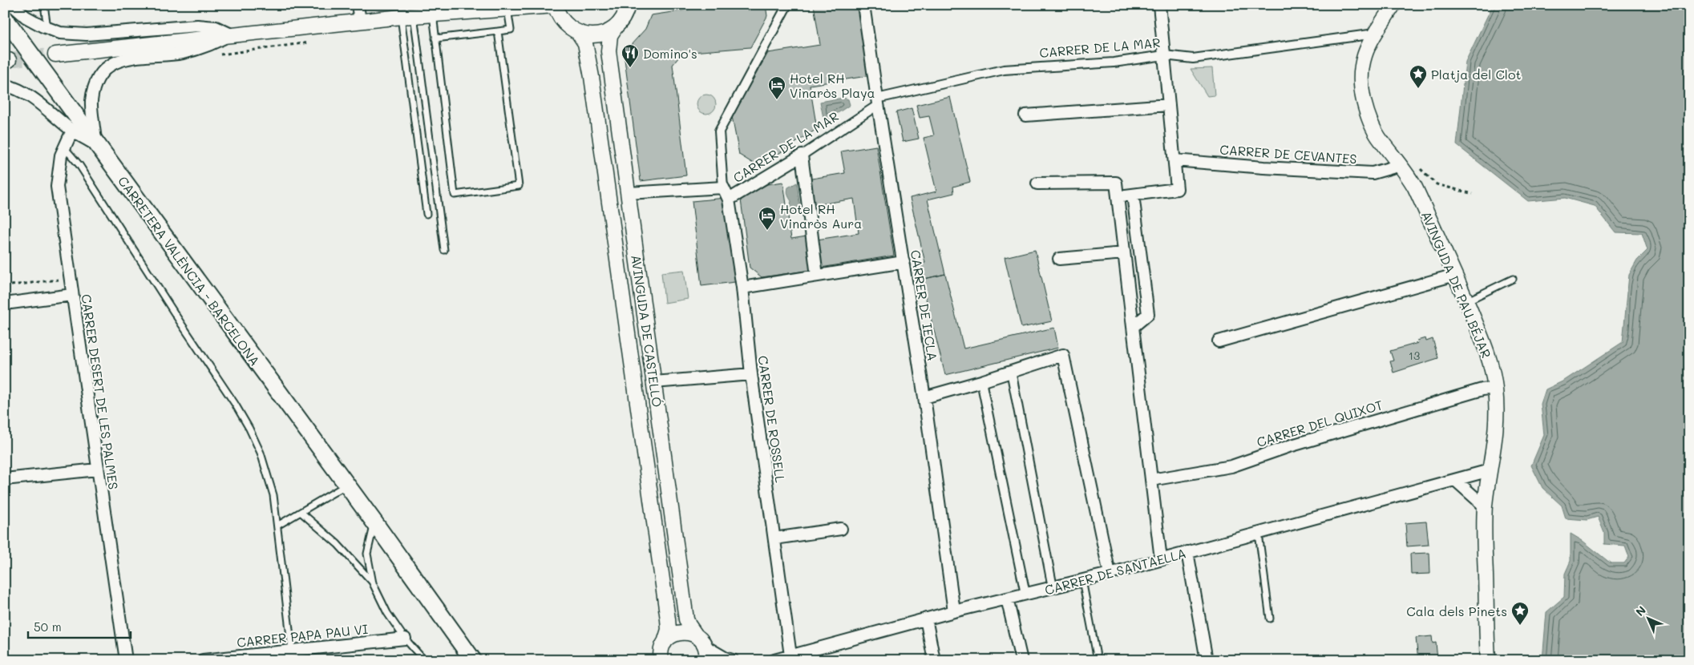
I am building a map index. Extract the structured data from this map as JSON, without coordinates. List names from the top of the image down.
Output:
{
  "streets": {
    "main road": ["CARRETERA VALÈNCIA - BARCELONA"],
    "street": [
      "CARRER DE LA MAR",
      "CARRER DE CEVANTES",
      "AVINGUDA DE PAU BÉJAR",
      "CARRER DE IECLA",
      "AVINGUDA DE CASTELLÓ",
      "CARRER DESERT DE LES PALMES",
      "CARRER DE ROSSELL",
      "CARRER DEL QUIXOT",
      "CARRER DE SANTAELLA",
      "CARRER PAPA PAU VI"
    ]
  },
  "crossings": [
    ["CARRER DE LA MAR", "AVINGUDA DE PAU BÉJAR"],
    ["CARRER DE LA MAR", "CARRER DE IECLA"],
    ["CARRER DE LA MAR", "AVINGUDA DE CASTELLÓ"],
    ["CARRER DE LA MAR", "CARRER DE ROSSELL"],
    ["CARRER DE CEVANTES", "AVINGUDA DE PAU BÉJAR"],
    ["AVINGUDA DE PAU BÉJAR", "CARRER DEL QUIXOT"],
    ["AVINGUDA DE PAU BÉJAR", "CARRER DE SANTAELLA"],
    ["CARRER DE IECLA", "CARRER DE SANTAELLA"],
    ["CARRER DE ROSSELL", "CARRER DE SANTAELLA"]
  ],
  "places": {
    "restaurant": ["Domino's"],
    "place": ["Platja del Clot", "Cala dels Pinets"],
    "hotel": ["Hotel RH Vinaròs Playa", "Hotel RH Vinaròs Aura"]
  },
  "house_numbers": ["13"],
  "scale_bar": "50 m",
  "north": "top left"
}
